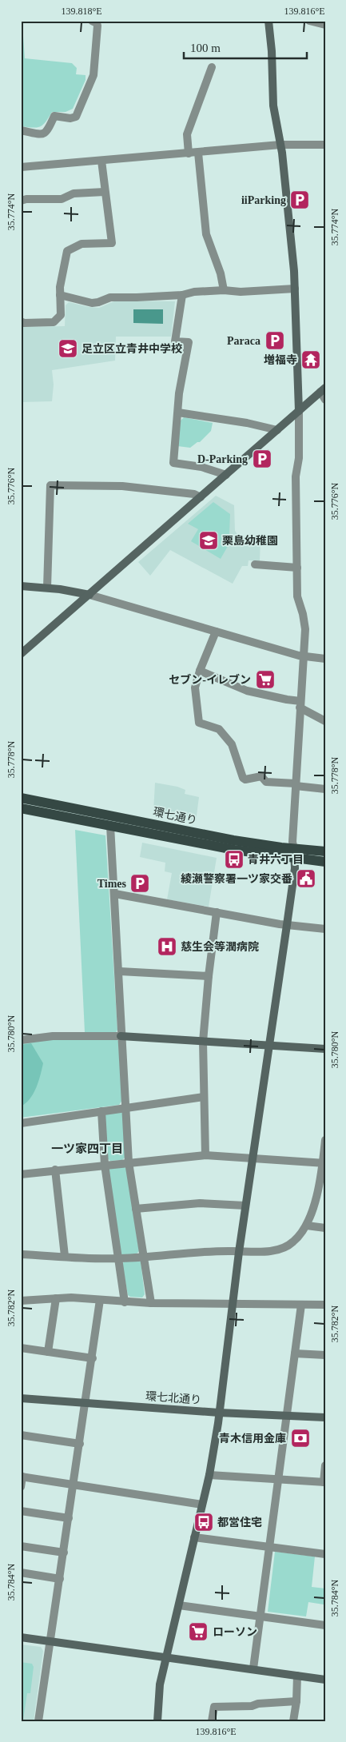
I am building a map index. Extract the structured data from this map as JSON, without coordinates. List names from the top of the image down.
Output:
{
  "streets": {
    "main road": ["環七通り"],
    "street": ["環七北通り"]
  },
  "districts": ["一ツ家四丁目"],
  "places": {
    "parking": [
      "iiParking",
      "Paraca",
      "D-Parking",
      "Times"
    ],
    "school or university": ["足立区立青井中学校", "栗島幼稚園"],
    "temple": ["増福寺"],
    "supermarket": ["セブン-イレブン", "ローソン"],
    "bus stop": ["青井六丁目", "都営住宅"],
    "public building": ["綾瀬警察署一ツ家交番"],
    "hospital": ["慈生会等潤病院"],
    "bank": ["青木信用金庫"]
  },
  "scale_bar": "100 m",
  "coordinates": [
    "139.818°E",
    "139.816°E",
    "35.774°N",
    "35.776°N",
    "35.778°N",
    "35.780°N",
    "35.782°N",
    "35.784°N"
  ]
}
